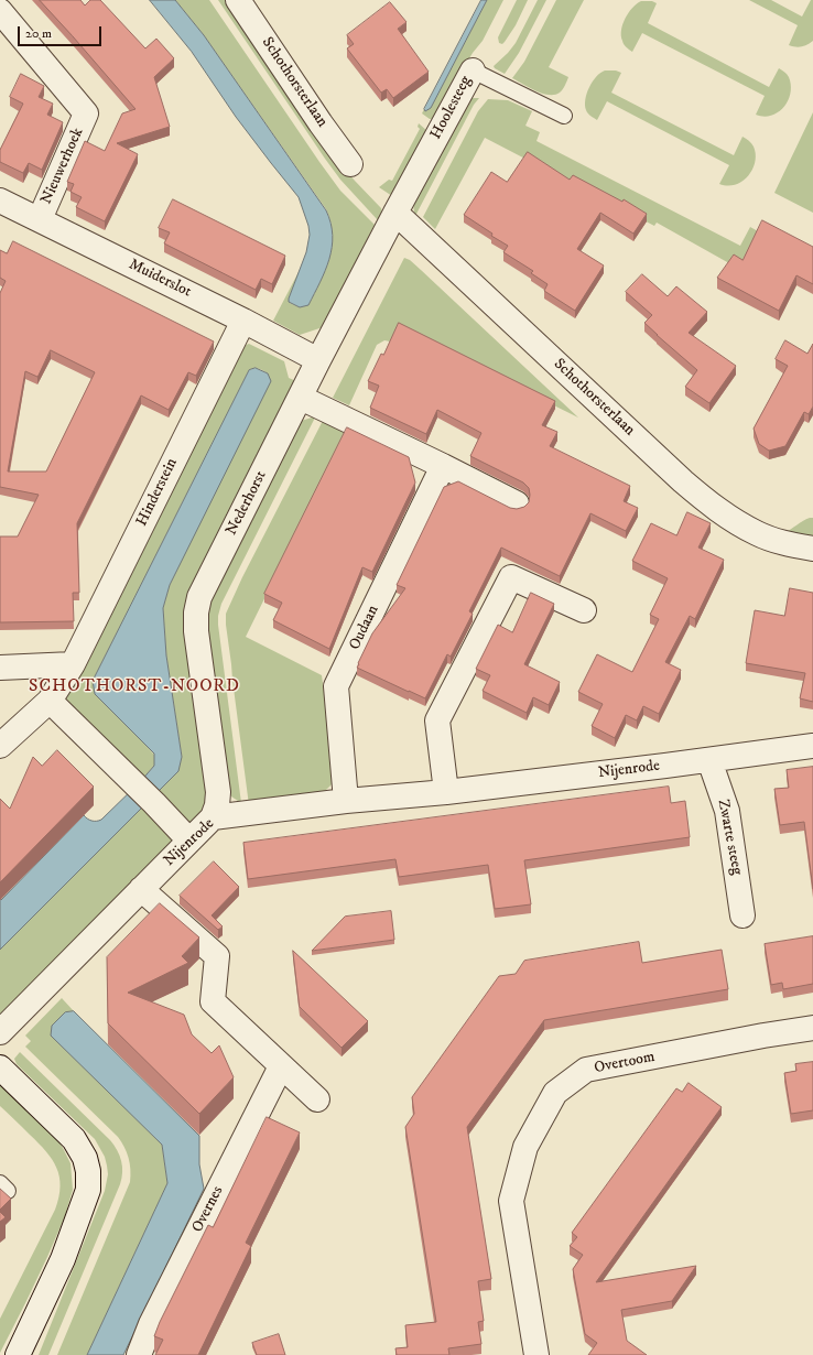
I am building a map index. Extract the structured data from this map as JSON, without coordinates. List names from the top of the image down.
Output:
{
  "streets": {
    "street": [
      "Schothorsterlaan",
      "Hoolesteeg",
      "Nieuwerhoek",
      "Muiderslot",
      "Hinderstein",
      "Nederhorst",
      "Oudaan",
      "Nijenrode",
      "Zwarte steeg",
      "Overtoom",
      "Overnes"
    ]
  },
  "crossings": [
    ["Schothorsterlaan", "Hoolesteeg"],
    ["Schothorsterlaan", "Nederhorst"],
    ["Hoolesteeg", "Nederhorst"],
    ["Nieuwerhoek", "Muiderslot"],
    ["Muiderslot", "Hinderstein"],
    ["Muiderslot", "Nederhorst"],
    ["Nederhorst", "Nijenrode"],
    ["Oudaan", "Nijenrode"],
    ["Nijenrode", "Zwarte steeg"]
  ],
  "districts": ["SCHOTHORST-NOORD"],
  "scale_bar": "20 m"
}
